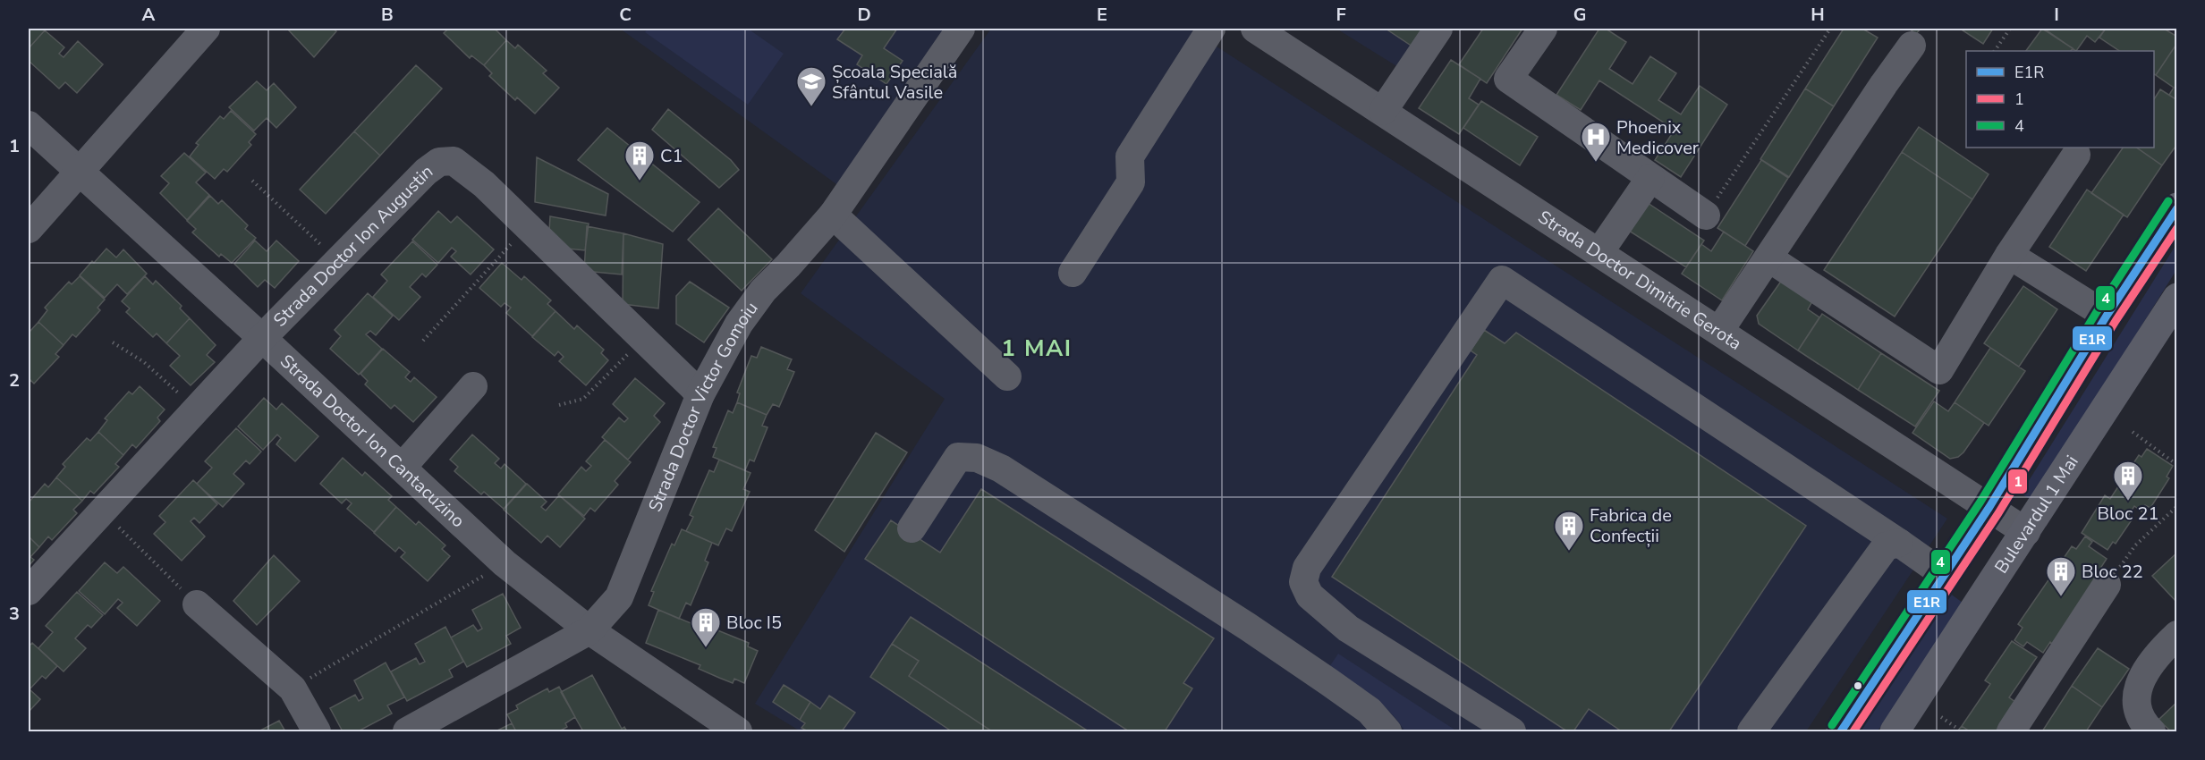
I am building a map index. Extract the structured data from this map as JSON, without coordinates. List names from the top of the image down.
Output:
{
  "streets": {
    "main road": ["Bulevardul 1 Mai"],
    "street": [
      "Strada Doctor Ion Augustin",
      "Strada Doctor Dimitrie Gerota",
      "Strada Doctor Victor Gomoiu",
      "Strada Doctor Ion Cantacuzino"
    ]
  },
  "crossings": [
    ["Strada Doctor Ion Augustin", "Strada Doctor Victor Gomoiu"],
    ["Strada Doctor Ion Augustin", "Strada Doctor Ion Cantacuzino"],
    ["Strada Doctor Dimitrie Gerota", "Bulevardul 1 Mai"],
    ["Strada Doctor Victor Gomoiu", "Strada Doctor Ion Cantacuzino"]
  ],
  "districts": ["1 MAI"],
  "places": {
    "school or university": ["Școala Specială Sfântul Vasile"],
    "hospital": ["Phoenix Medicover"],
    "building": [
      "C1",
      "Bloc 21",
      "Fabrica de Confecții",
      "Bloc 22",
      "Bloc I5"
    ]
  },
  "lines": ["transit line 4", "transit line E1R", "transit line 1"],
  "legend": ["E1R", "1", "4"],
  "grid": {
    "columns": [
      "A",
      "B",
      "C",
      "D",
      "E",
      "F",
      "G",
      "H",
      "I"
    ],
    "rows": ["1", "2", "3"]
  }
}
